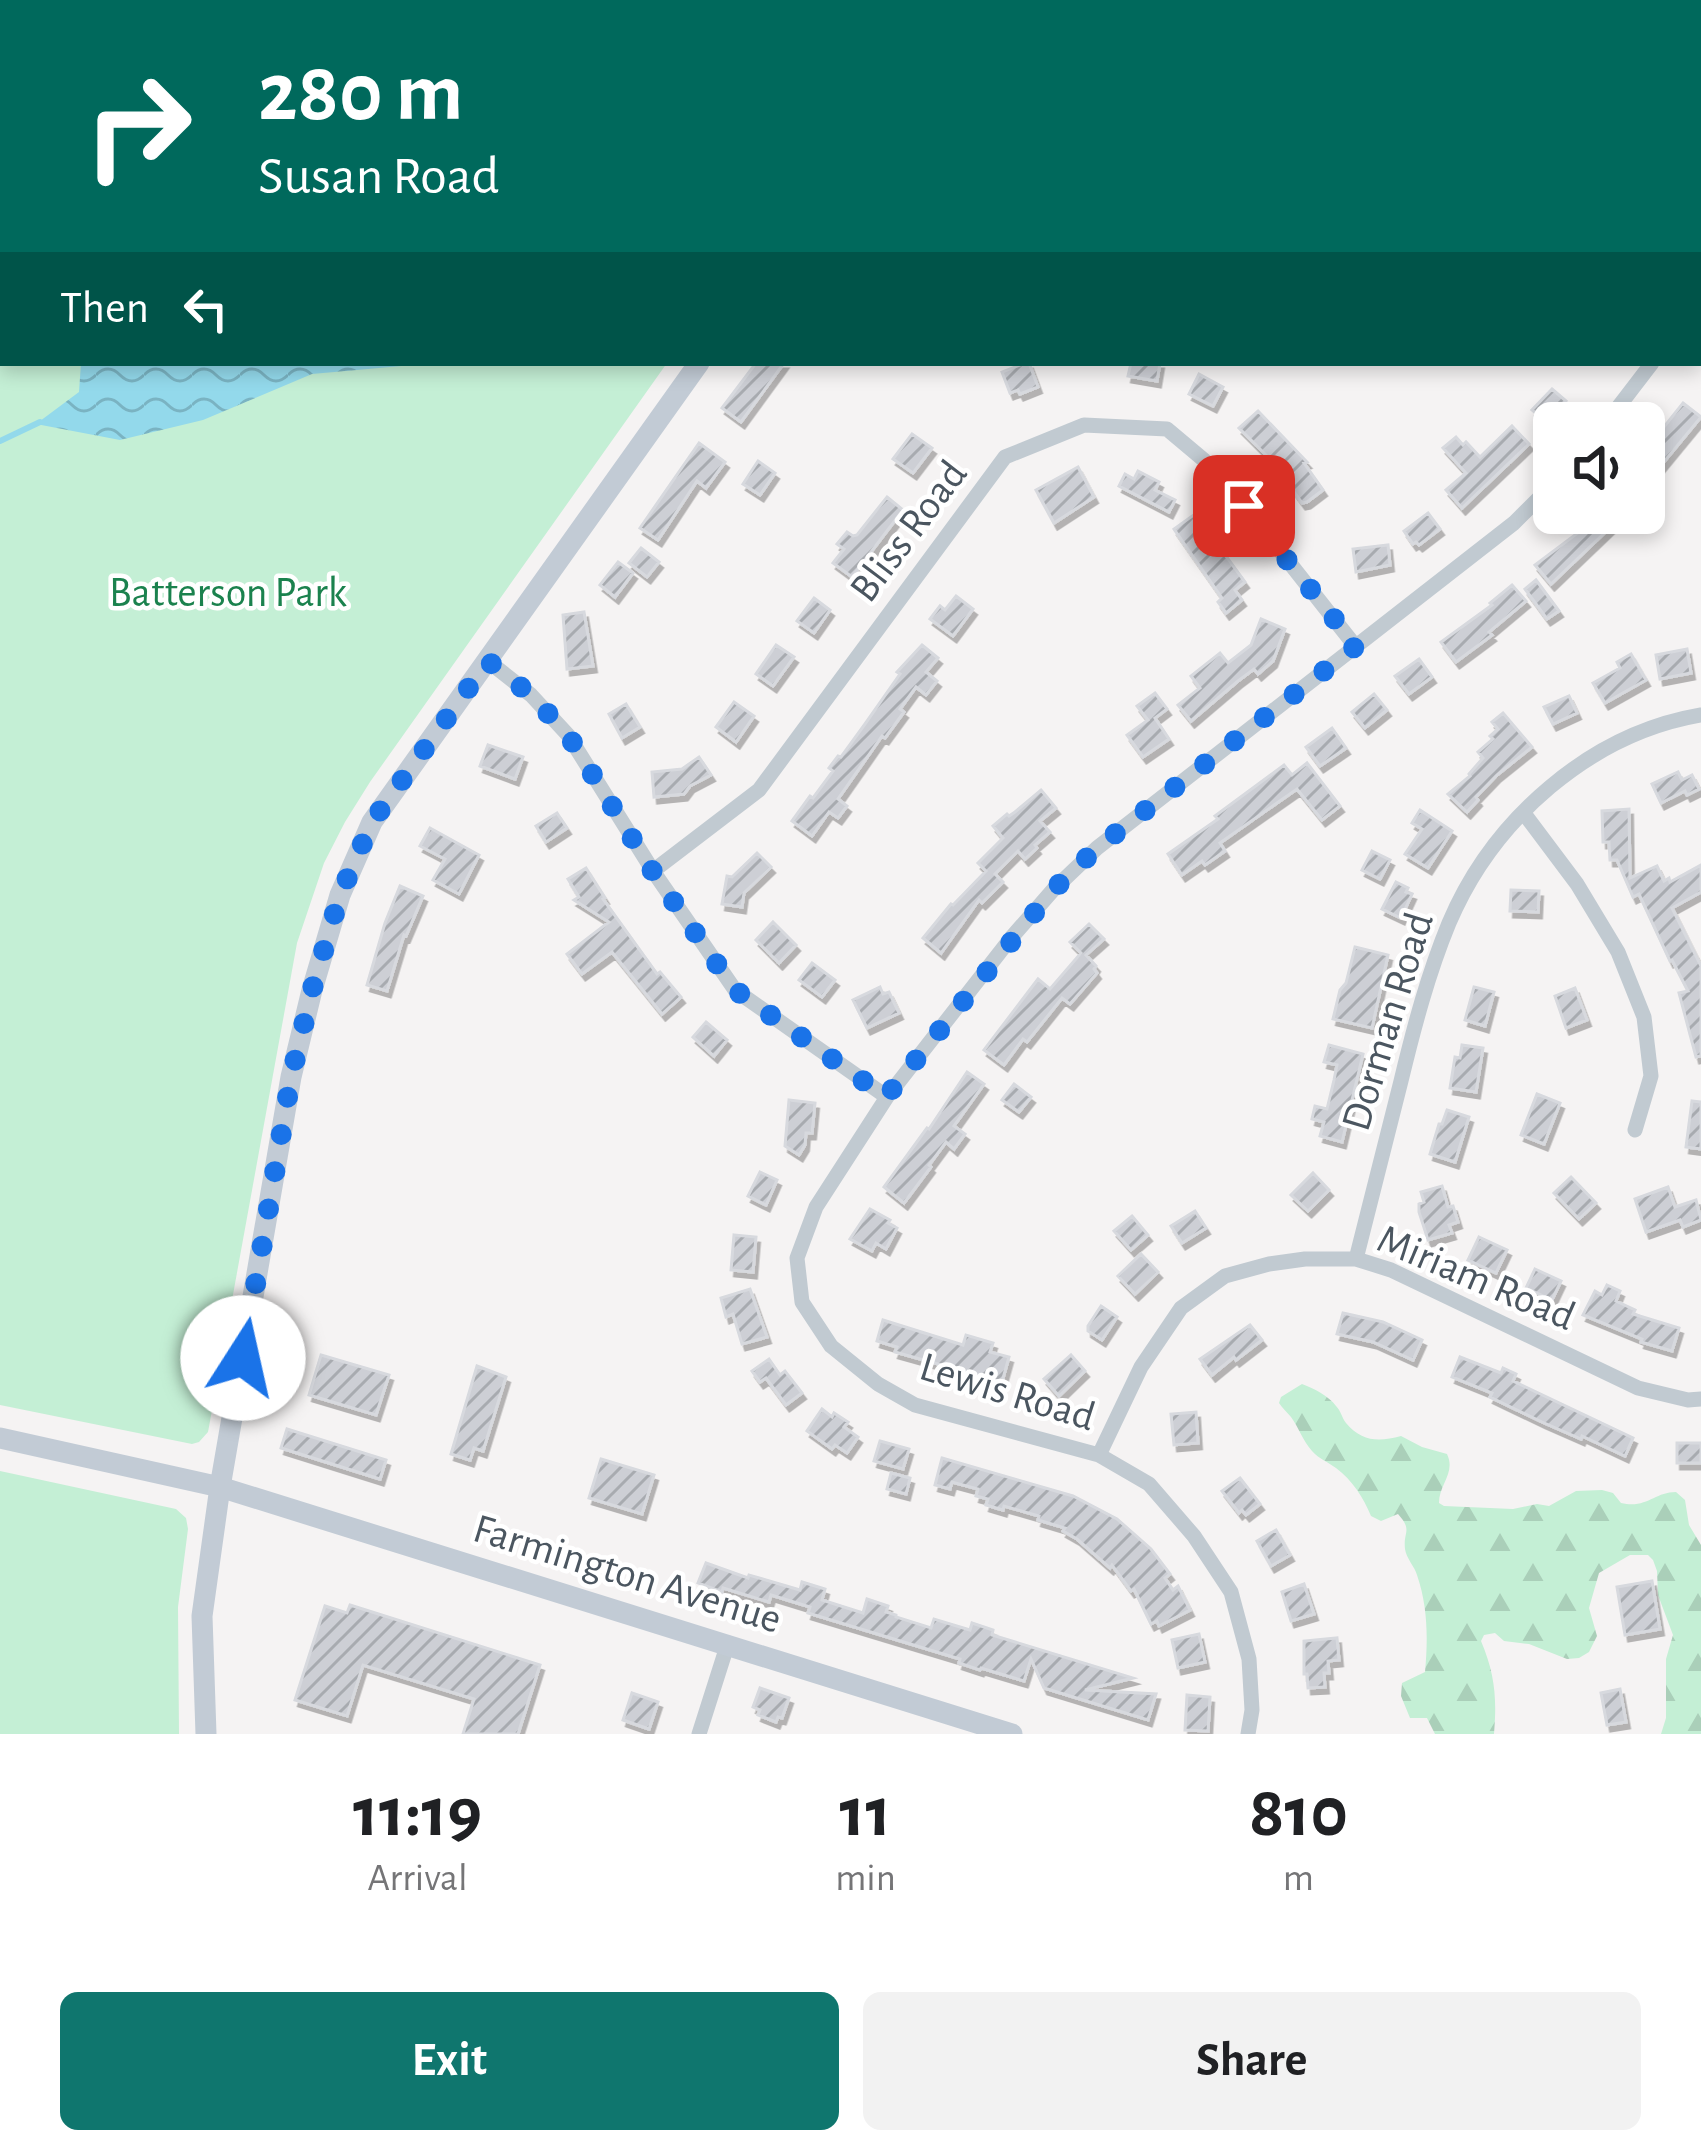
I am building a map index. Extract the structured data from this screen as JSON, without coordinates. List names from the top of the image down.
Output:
{
  "streets": {
    "main road": ["Farmington Avenue"],
    "street": [
      "Bliss Road",
      "Dorman Road",
      "Miriam Road",
      "Lewis Road"
    ]
  },
  "crossings": [
    ["Bliss Road", "Lewis Road"],
    ["Dorman Road", "Miriam Road"],
    ["Miriam Road", "Lewis Road"]
  ],
  "parks": ["Batterson Park"],
  "page": {
    "turn": ["280 m", "Susan Road"],
    "then": "Then",
    "eta": [
      "11:19",
      "Arrival",
      "11",
      "min",
      "810",
      "m"
    ],
    "buttons": ["Exit", "Share"]
  }
}
